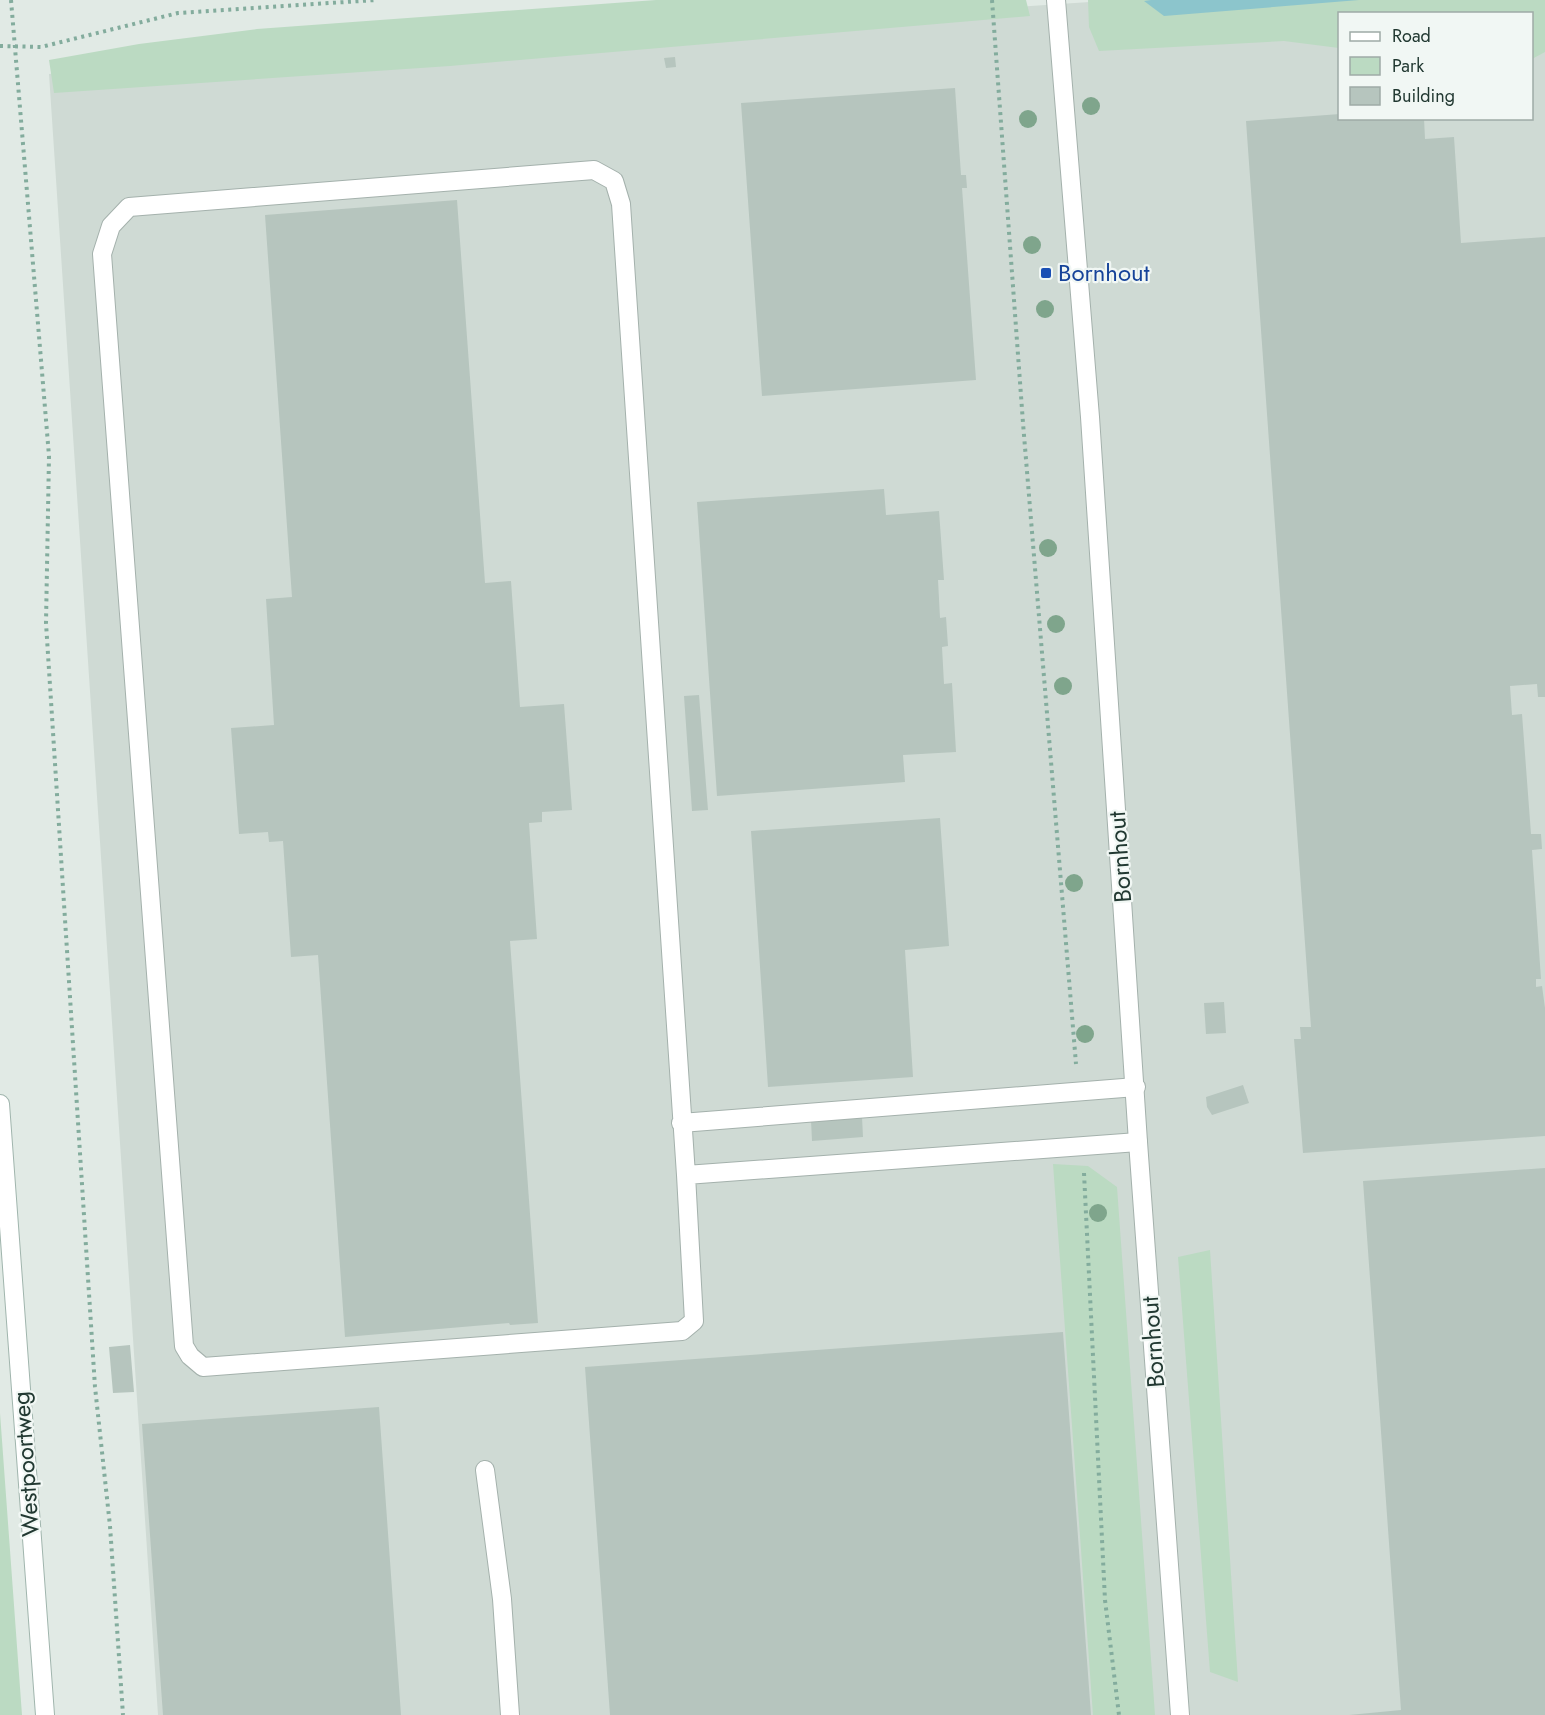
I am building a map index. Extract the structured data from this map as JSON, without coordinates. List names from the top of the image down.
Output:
{
  "streets": {
    "street": ["Bornhout", "Westpoortweg"]
  },
  "places": {
    "transit": ["Bornhout"]
  },
  "legend": ["Road", "Park", "Building"]
}
